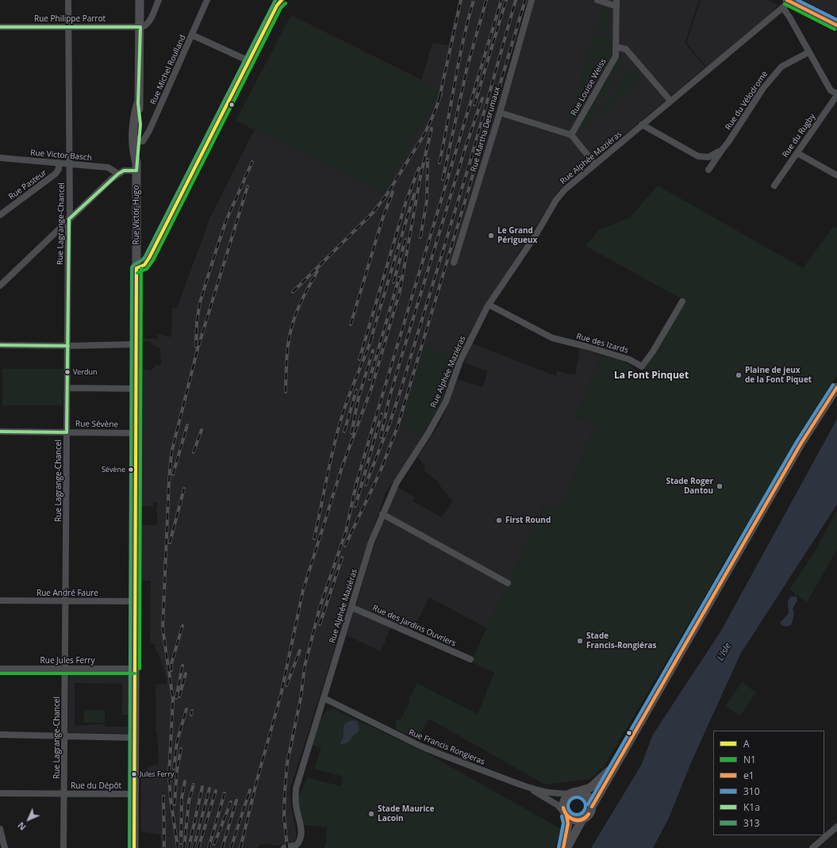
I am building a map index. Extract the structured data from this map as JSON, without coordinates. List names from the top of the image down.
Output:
{
  "streets": {
    "main road": ["Rue Victor Hugo"],
    "street": [
      "Rue Philippe Parrot",
      "Rue Michel Roulland",
      "Rue Louise Weiss",
      "Rue du Vélodrome",
      "Rue Martha Desrumaux",
      "Rue du Rugby",
      "Rue Victor Basch",
      "Rue Alphée Maziéras",
      "Rue Pasteur",
      "Rue Lagrange-Chancel",
      "Rue des Izards",
      "Rue Sévène",
      "Rue André Faure",
      "Rue des Jardins Ouvriers",
      "Rue Jules Ferry",
      "Rue Francis Rongieras",
      "Rue du Dépôt"
    ]
  },
  "crossings": [
    ["Rue Philippe Parrot", "Rue Victor Hugo"],
    ["Rue Philippe Parrot", "Rue Lagrange-Chancel"],
    ["Rue Michel Roulland", "Rue Victor Hugo"],
    ["Rue Victor Basch", "Rue Pasteur"],
    ["Rue Victor Basch", "Rue Lagrange-Chancel"],
    ["Rue Alphée Maziéras", "Rue des Izards"],
    ["Rue Alphée Maziéras", "Rue des Jardins Ouvriers"],
    ["Rue Alphée Maziéras", "Rue Francis Rongieras"],
    ["Rue Victor Hugo", "Rue Sévène"],
    ["Rue Victor Hugo", "Rue André Faure"],
    ["Rue Victor Hugo", "Rue Jules Ferry"],
    ["Rue Victor Hugo", "Rue du Dépôt"],
    ["Rue Lagrange-Chancel", "Rue Sévène"],
    ["Rue Lagrange-Chancel", "Rue André Faure"],
    ["Rue Lagrange-Chancel", "Rue Jules Ferry"],
    ["Rue Lagrange-Chancel", "Rue du Dépôt"]
  ],
  "districts": ["La Font Pinquet"],
  "water": ["L'Isle"],
  "places": [
    "Le Grand Périgueux",
    "Verdun",
    "Plaine de jeux de la Font Piquet",
    "Sévène",
    "Stade Roger Dantou",
    "First Round",
    "Stade Francis-Rongiéras",
    "Jules Ferry",
    "Stade Maurice Lacoin"
  ],
  "lines": [
    "transit line A",
    "transit line e1",
    "transit line 310",
    "transit line 313",
    "transit line N1",
    "transit line K1a"
  ],
  "legend": [
    "A",
    "N1",
    "e1",
    "310",
    "K1a",
    "313"
  ],
  "north": "bottom left"
}
